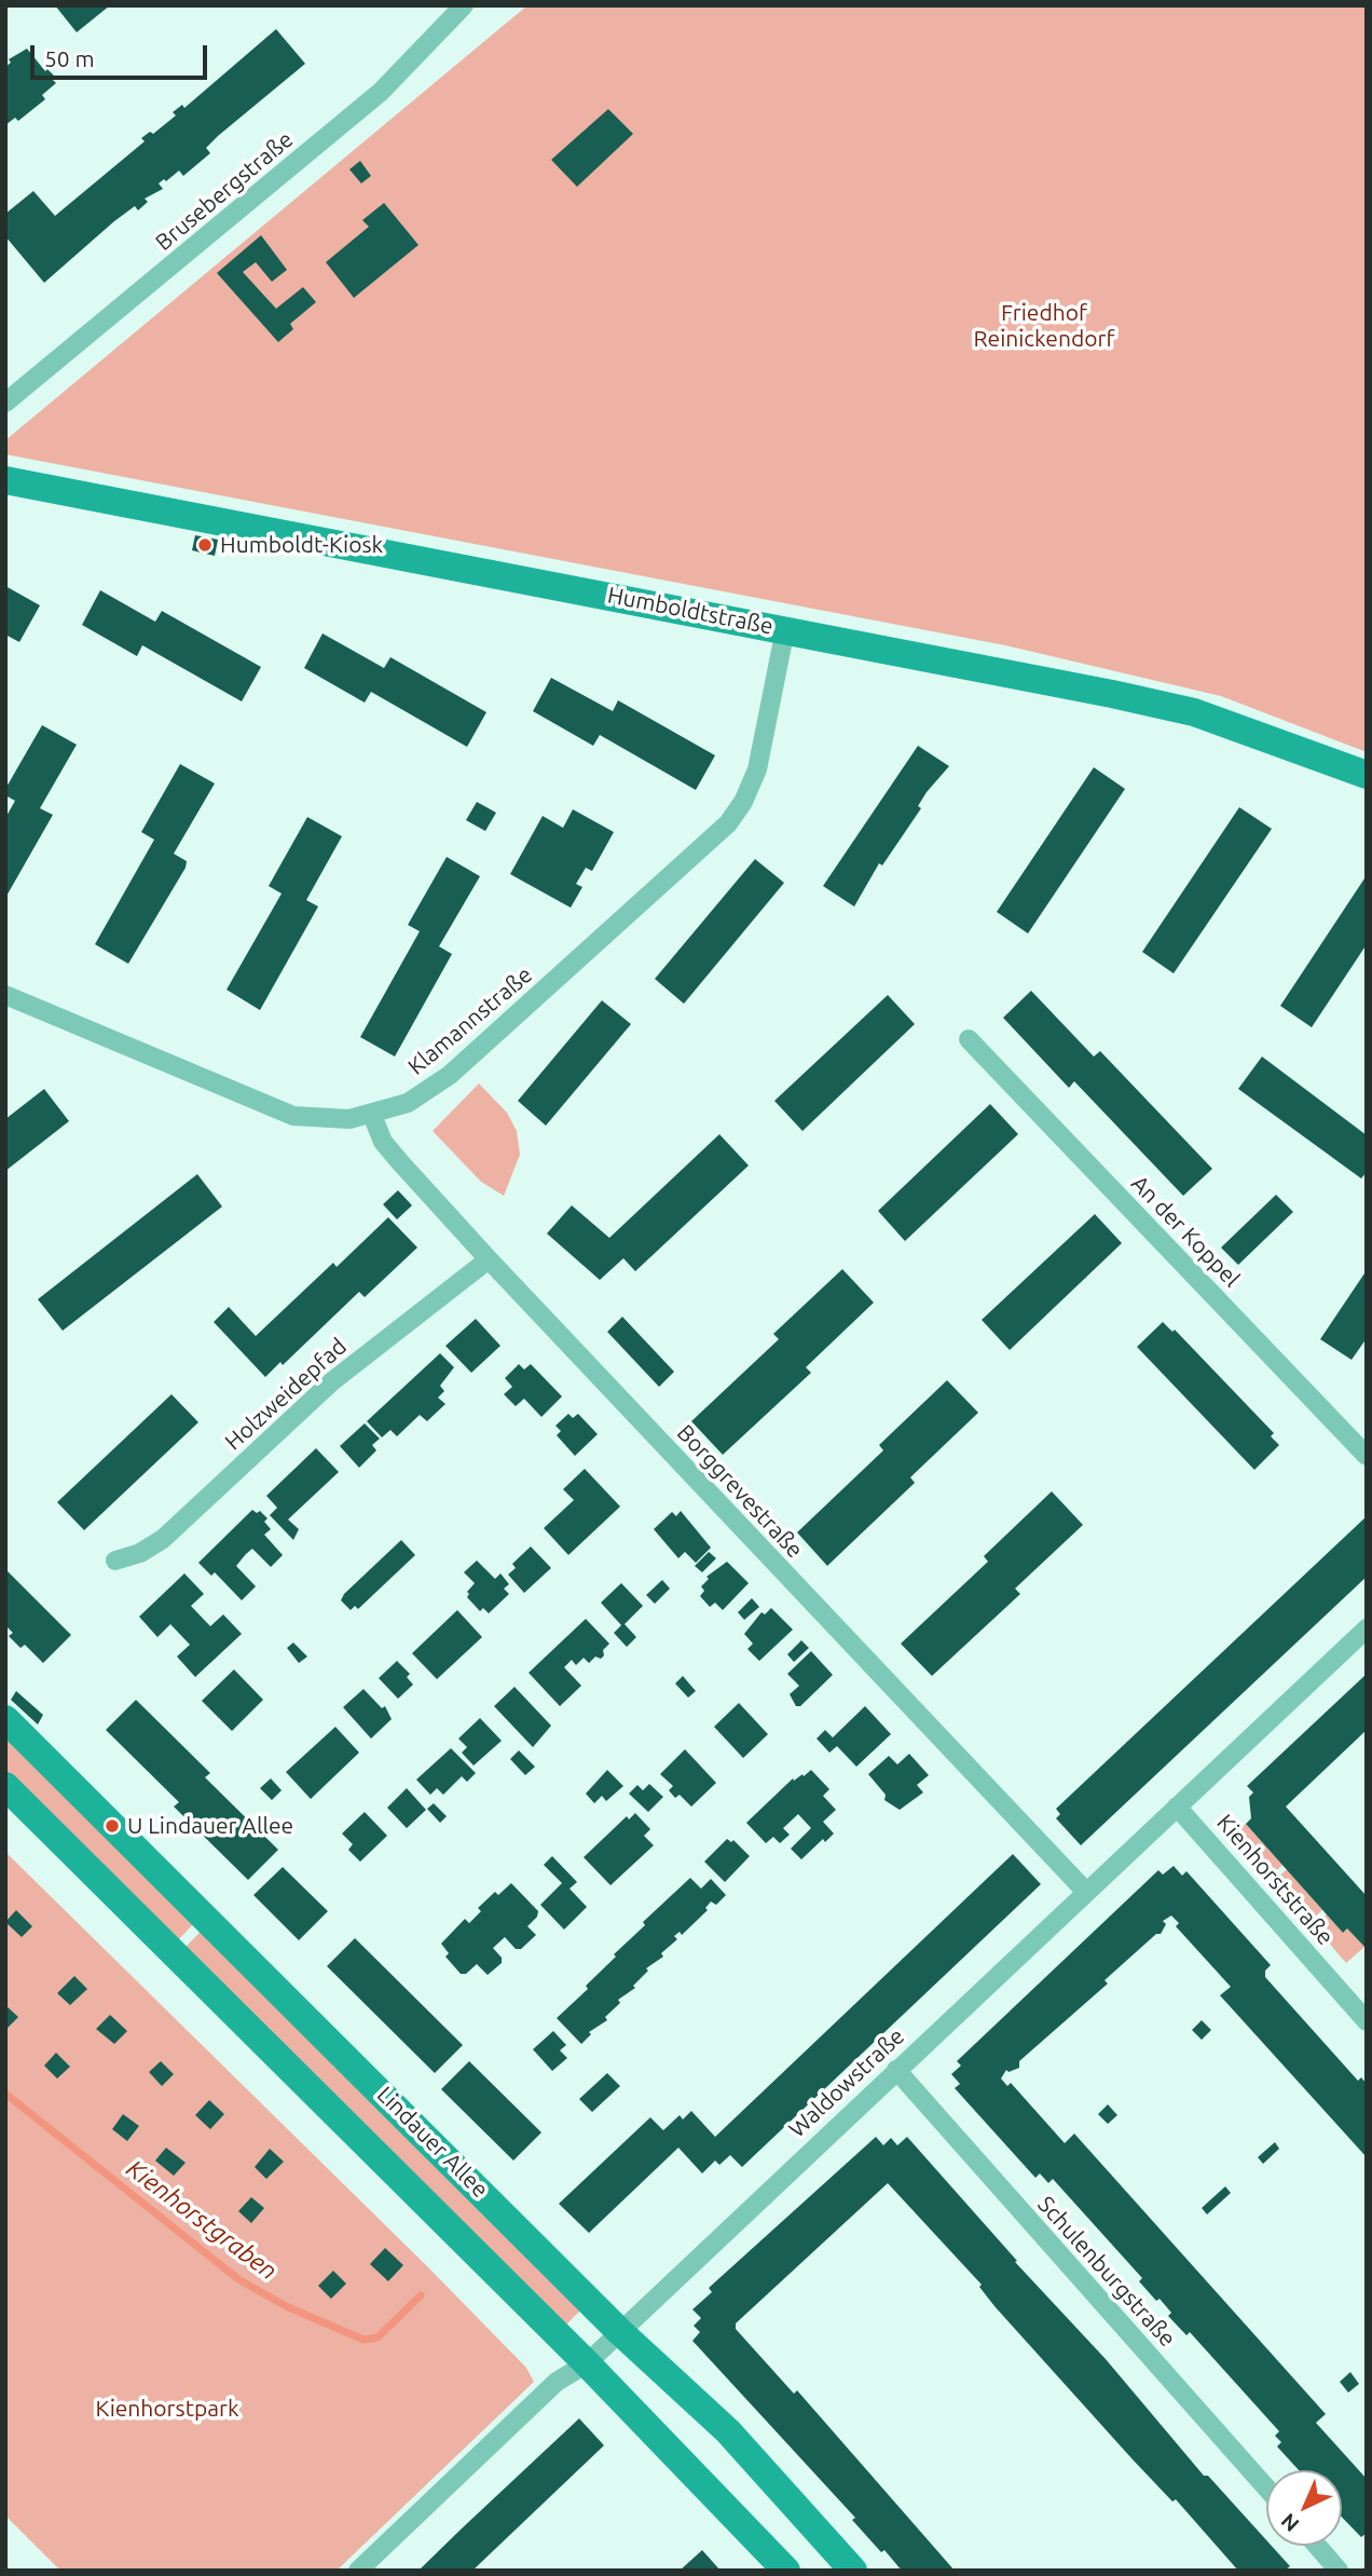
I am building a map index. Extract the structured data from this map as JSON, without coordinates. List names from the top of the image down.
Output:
{
  "streets": {
    "main road": ["Humboldtstraße", "Lindauer Allee"],
    "street": [
      "Brusebergstraße",
      "Klamannstraße",
      "An der Koppel",
      "Holzweidepfad",
      "Borggrevestraße",
      "Kienhorststraße",
      "Waldowstraße",
      "Schulenburgstraße"
    ]
  },
  "crossings": [
    ["Humboldtstraße", "Klamannstraße"],
    ["Klamannstraße", "Borggrevestraße"],
    ["Holzweidepfad", "Borggrevestraße"],
    ["Borggrevestraße", "Waldowstraße"],
    ["Kienhorststraße", "Waldowstraße"],
    ["Waldowstraße", "Lindauer Allee"],
    ["Waldowstraße", "Schulenburgstraße"]
  ],
  "water": ["Kienhorstgraben"],
  "parks": ["Friedhof Reinickendorf", "Kienhorstpark"],
  "places": ["Humboldt-Kiosk", "U Lindauer Allee"],
  "scale_bar": "50 m",
  "north": "bottom left"
}
